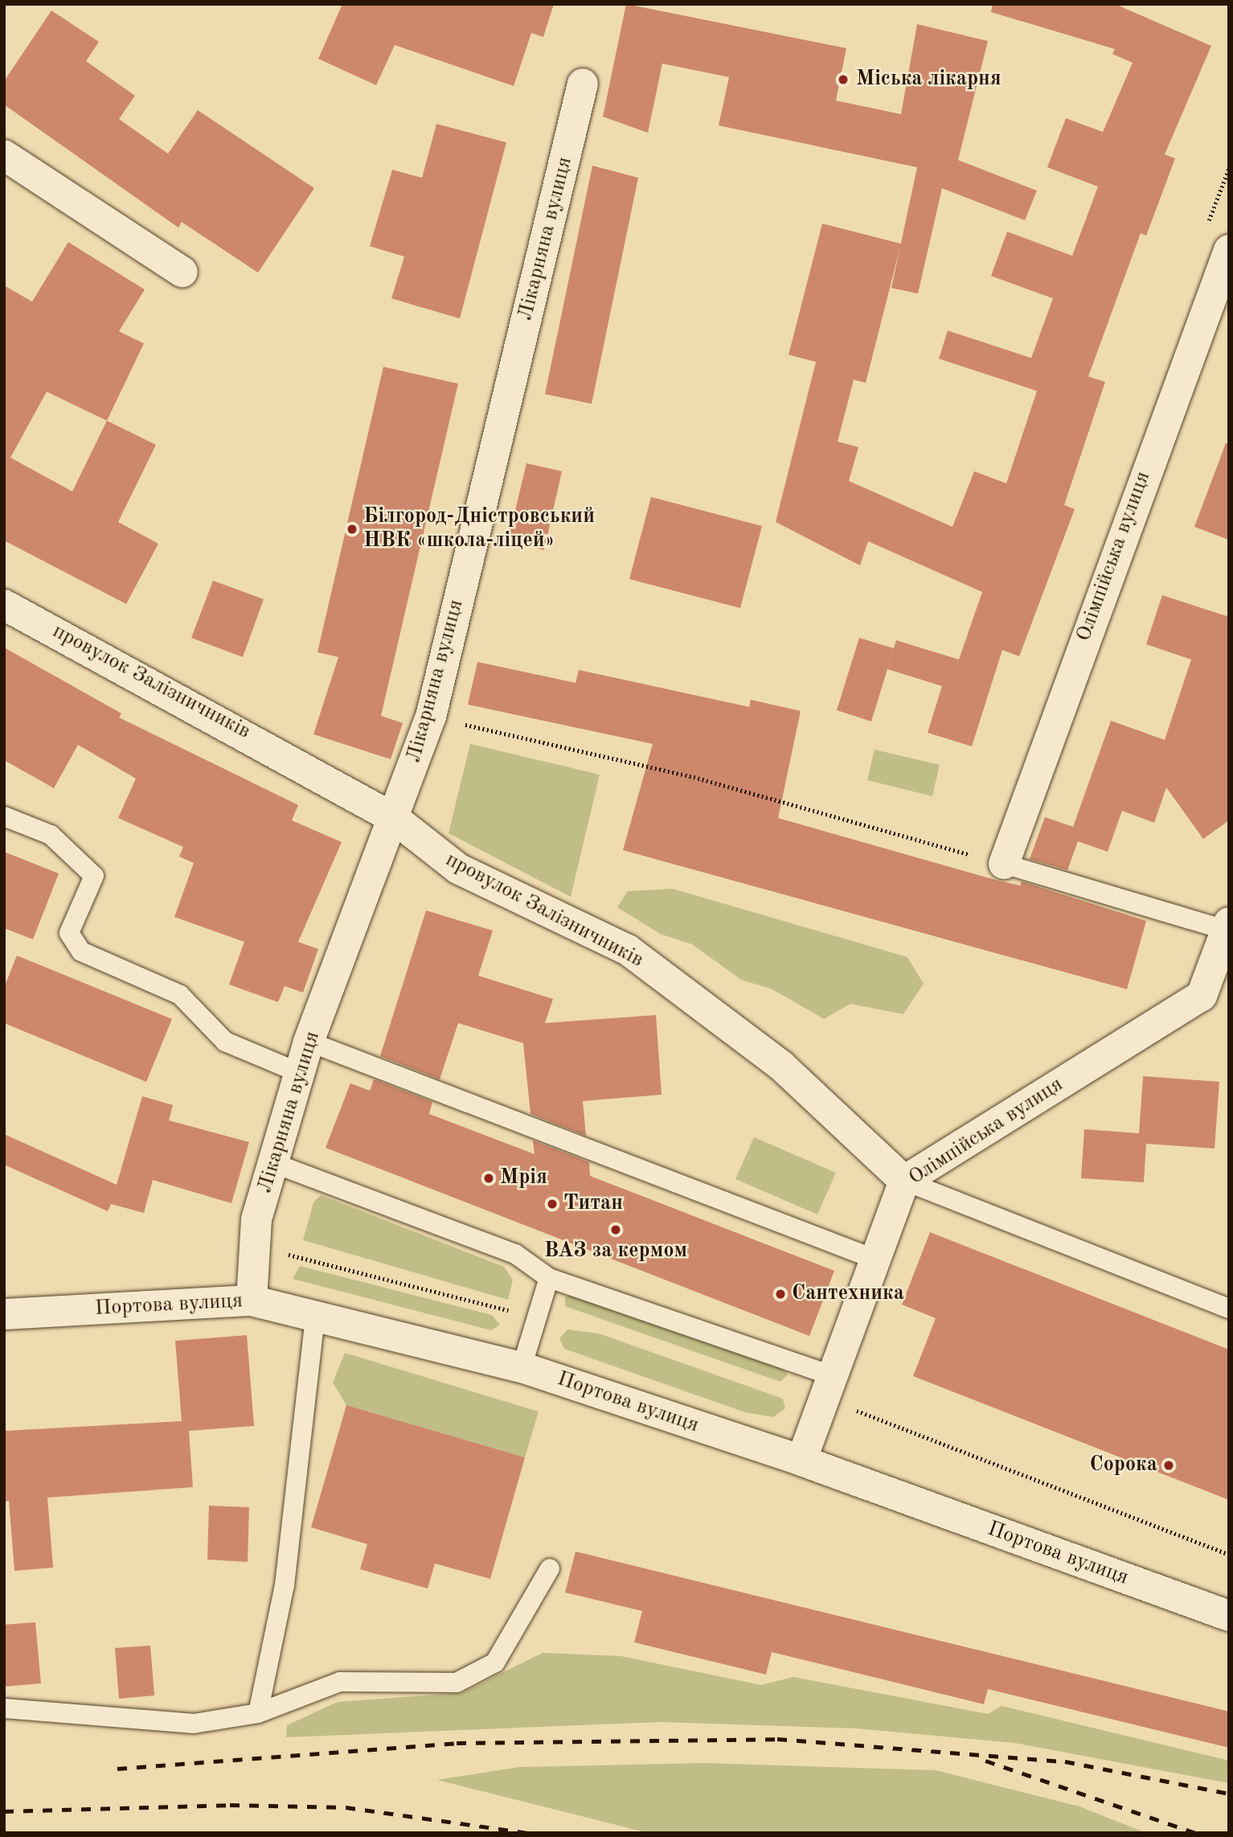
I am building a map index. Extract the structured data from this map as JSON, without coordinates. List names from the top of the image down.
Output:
{
  "streets": {
    "street": [
      "Лікарняна вулиця",
      "Олімпійська вулиця",
      "провулок Залізничників",
      "Портова вулиця"
    ]
  },
  "crossings": [
    ["Лікарняна вулиця", "провулок Залізничників"],
    ["Лікарняна вулиця", "Портова вулиця"],
    ["Олімпійська вулиця", "провулок Залізничників"],
    ["Олімпійська вулиця", "Портова вулиця"]
  ],
  "places": [
    "Міська лікарня",
    "Білгород-Дністровський НВК «школа-ліцей»",
    "Мрія",
    "Титан",
    "ВАЗ за кермом",
    "Сантехника",
    "Сорока"
  ]
}
